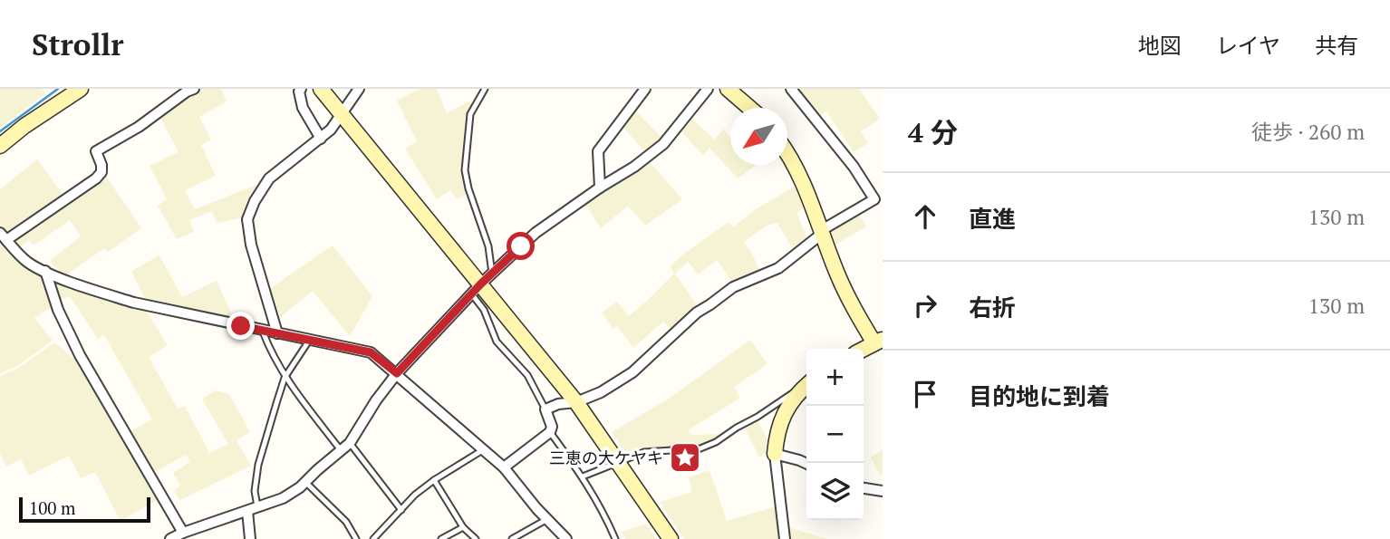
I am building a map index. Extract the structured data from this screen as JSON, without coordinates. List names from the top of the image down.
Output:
{
  "places": {
    "place": ["三恵の大ケヤキ"]
  },
  "scale_bar": "100 m",
  "north": "bottom left",
  "page": {
    "header": "Strollr",
    "nav": ["地図", "レイヤ", "共有"],
    "heading": ["4 分", "徒歩 · 260 m"],
    "list": [
      ["直進", "130 m"],
      ["右折", "130 m"],
      "目的地に到着"
    ],
    "map_buttons": ["+", "−"],
    "scale": "100 m"
  }
}
